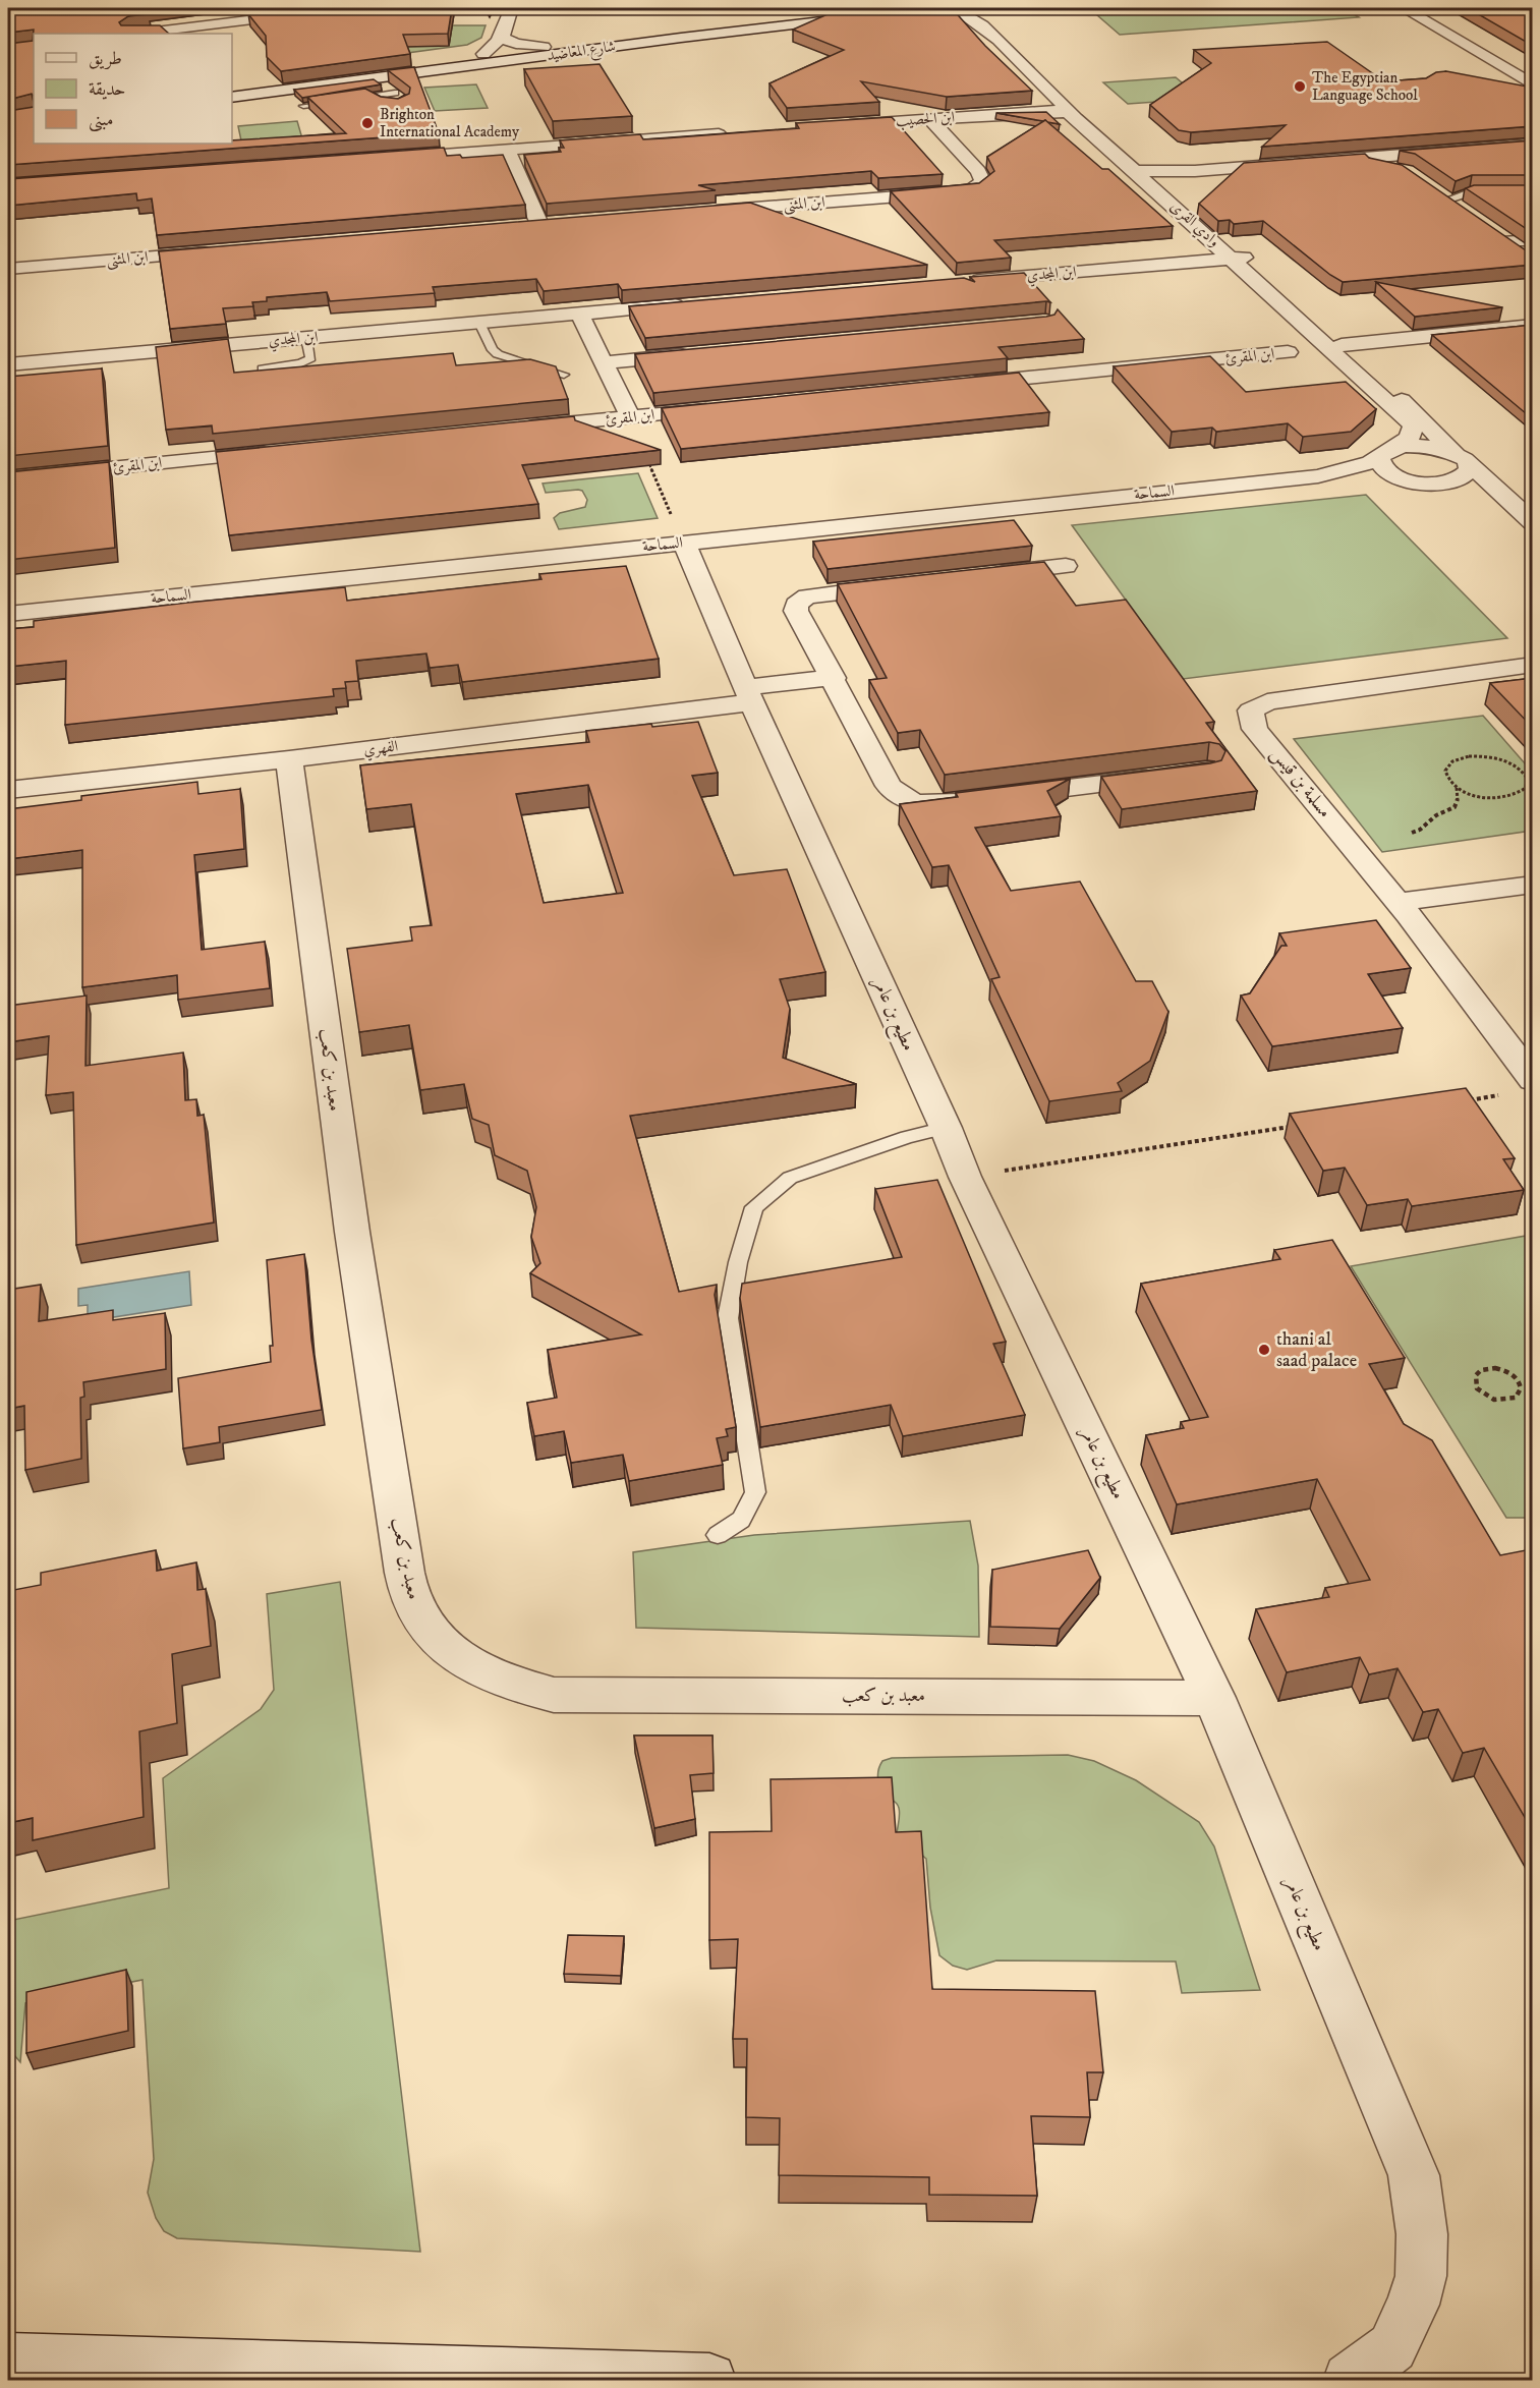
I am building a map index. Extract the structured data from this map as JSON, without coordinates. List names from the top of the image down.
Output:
{
  "streets": {
    "street": [
      "شارع المعاضيد",
      "ابن الحصيب",
      "ابن المثنى",
      "وادي القرى",
      "ابن المجدي",
      "ابن المقرئ",
      "السماحة",
      "الفهري",
      "مسلمة بن قيس",
      "مطيع بن عامر",
      "معبد بن كعب"
    ]
  },
  "crossings": [
    ["ابن الحصيب", "ابن المثنى"],
    ["ابن الحصيب", "وادي القرى"],
    ["وادي القرى", "ابن المجدي"],
    ["وادي القرى", "السماحة"],
    ["السماحة", "مطيع بن عامر"],
    ["الفهري", "مطيع بن عامر"],
    ["الفهري", "معبد بن كعب"],
    ["مطيع بن عامر", "معبد بن كعب"]
  ],
  "places": ["The Egyptian Language School", "Brighton International Academy", "thani al saad palace"],
  "legend": ["طريق", "حديقة", "مبنى"]
}
